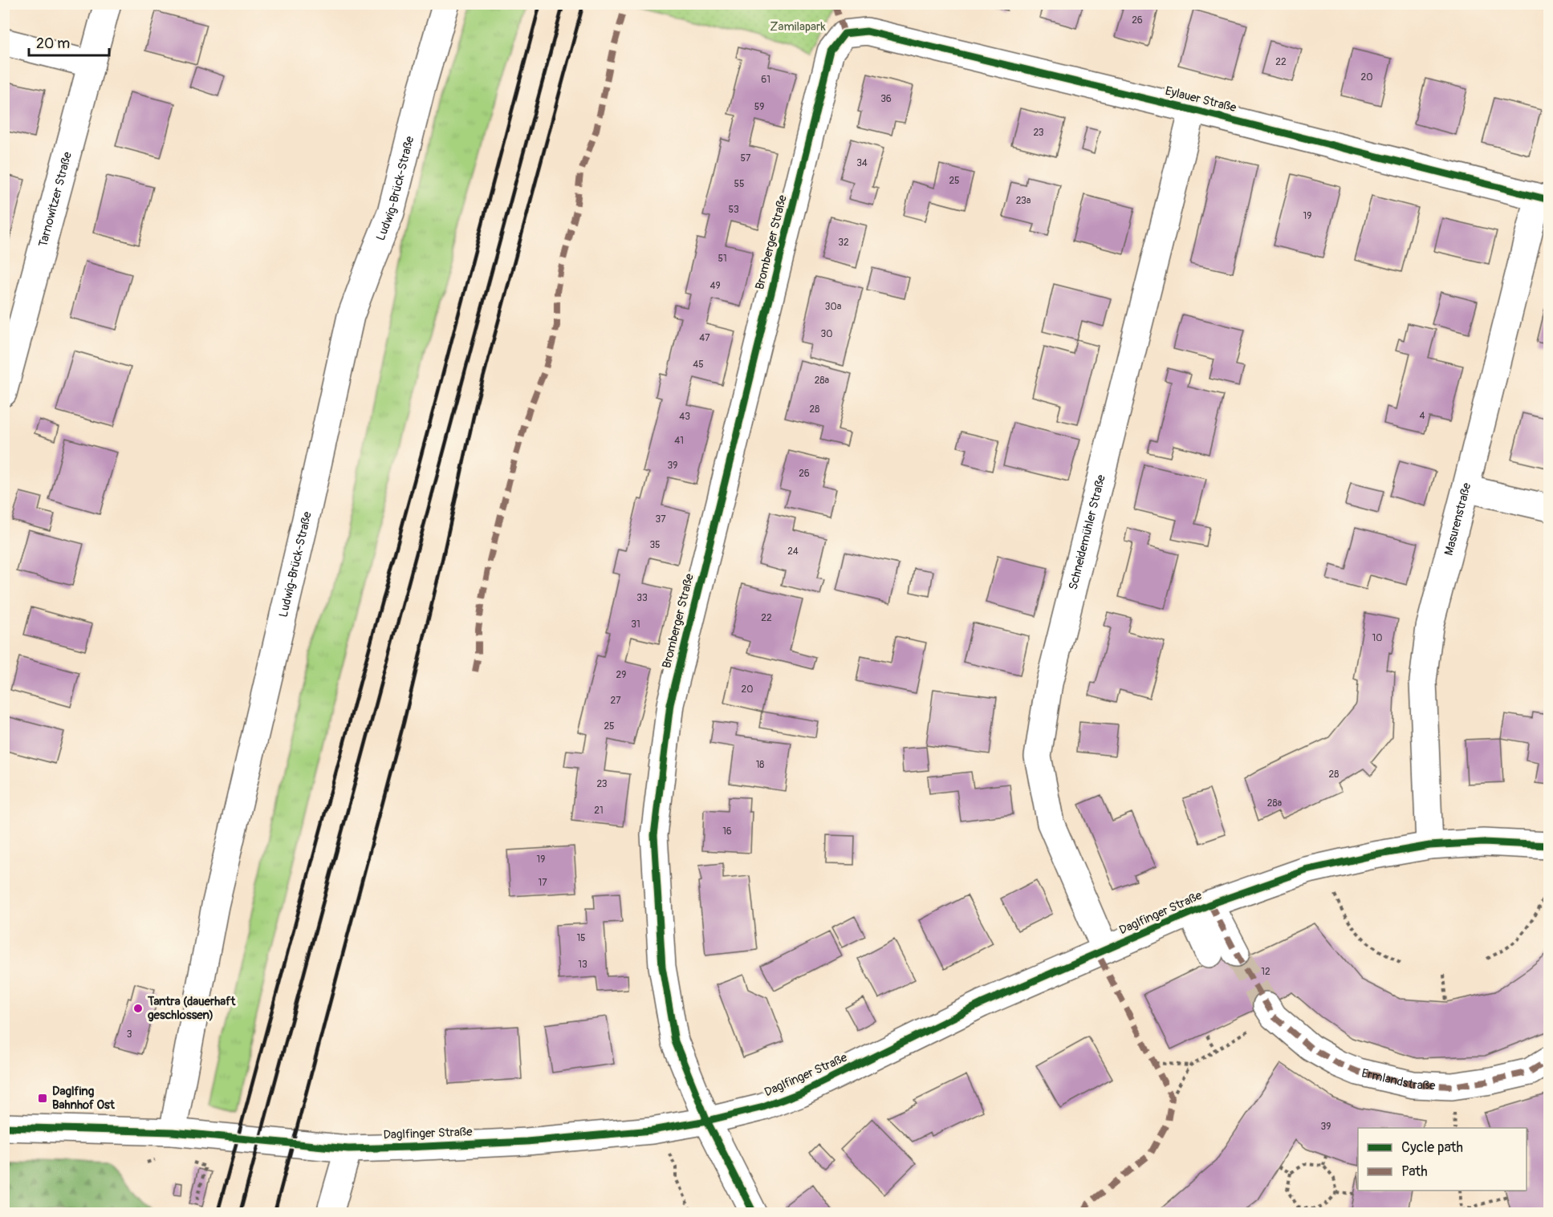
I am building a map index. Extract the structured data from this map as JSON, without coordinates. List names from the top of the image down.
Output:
{
  "streets": {
    "street": [
      "Eylauer Straße",
      "Ludwig-Brück-Straße",
      "Tarnowitzer Straße",
      "Bromberger Straße",
      "Masurenstraße",
      "Schneidemühler Straße",
      "Daglfinger Straße",
      "Ermlandstraße"
    ]
  },
  "crossings": [
    ["Eylauer Straße", "Bromberger Straße"],
    ["Eylauer Straße", "Masurenstraße"],
    ["Eylauer Straße", "Schneidemühler Straße"],
    ["Ludwig-Brück-Straße", "Daglfinger Straße"],
    ["Bromberger Straße", "Daglfinger Straße"],
    ["Masurenstraße", "Daglfinger Straße"],
    ["Schneidemühler Straße", "Daglfinger Straße"]
  ],
  "parks": ["Zamilapark"],
  "places": {
    "other": ["Tantra (dauerhaft geschlossen)"],
    "transit": ["Daglfing Bahnhof Ost"]
  },
  "house_numbers": [
    "26",
    "22",
    "20",
    "61",
    "36",
    "59",
    "23",
    "57",
    "34",
    "25",
    "55",
    "23a",
    "53",
    "19",
    "32",
    "51",
    "49",
    "30a",
    "30",
    "47",
    "45",
    "28a",
    "28",
    "4",
    "43",
    "41",
    "39",
    "26",
    "37",
    "35",
    "24",
    "33",
    "22",
    "31",
    "10",
    "29",
    "20",
    "27",
    "25",
    "18",
    "28",
    "23",
    "28a",
    "21",
    "16",
    "19",
    "17",
    "15",
    "13",
    "12",
    "3",
    "39"
  ],
  "legend": ["Cycle path", "Path"],
  "scale_bar": "20 m"
}
